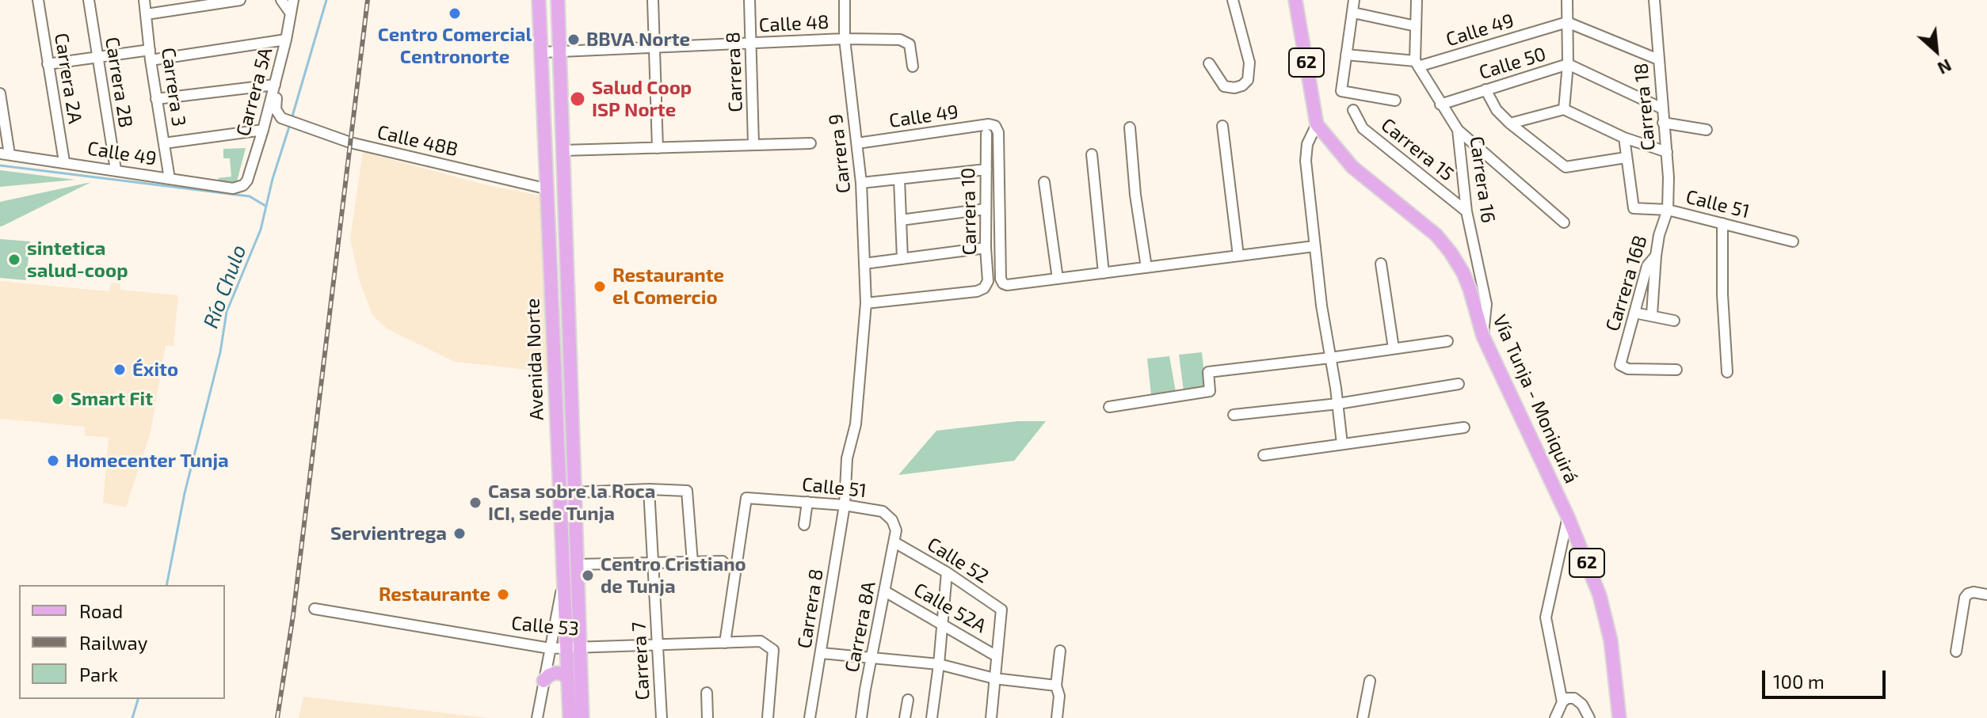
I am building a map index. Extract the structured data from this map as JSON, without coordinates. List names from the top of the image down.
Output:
{
  "streets": {
    "main road": ["62", "Avenida Norte", "Vía Tunja - Moniquirá"],
    "street": [
      "Calle 48",
      "Calle 49",
      "Calle 50",
      "Carrera 8",
      "Carrera 2A",
      "Carrera 2B",
      "Carrera 3",
      "Carrera 5A",
      "Carrera 18",
      "Calle 48B",
      "Carrera 15",
      "Carrera 9",
      "Carrera 16",
      "Calle 51",
      "Carrera 10",
      "Carrera 16B",
      "Calle 52",
      "Calle 52A",
      "Calle 53",
      "Carrera 8A",
      "Carrera 7"
    ]
  },
  "crossings": [
    ["Calle 48", "Carrera 8"],
    ["Calle 48", "Carrera 9"],
    ["Calle 48", "Avenida Norte"],
    ["Calle 49", "Carrera 2A"],
    ["Calle 49", "Carrera 2B"],
    ["Calle 49", "Carrera 3"],
    ["Calle 49", "Carrera 5A"],
    ["Calle 49", "Carrera 9"],
    ["Calle 49", "Carrera 16"],
    ["62", "Vía Tunja - Moniquirá"],
    ["Calle 50", "Carrera 18"],
    ["Calle 50", "Carrera 16"],
    ["Carrera 8", "Carrera 9"],
    ["Carrera 8", "Calle 51"],
    ["Carrera 8", "Carrera 10"],
    ["Carrera 18", "Calle 51"],
    ["Carrera 18", "Carrera 16B"],
    ["Calle 48B", "Avenida Norte"],
    ["Carrera 15", "Carrera 16"],
    ["Carrera 9", "Carrera 10"],
    ["Carrera 16", "Vía Tunja - Moniquirá"],
    ["Calle 51", "Carrera 16B"],
    ["Calle 51", "Calle 52"],
    ["Calle 51", "Calle 53"],
    ["Calle 51", "Carrera 8A"],
    ["Avenida Norte", "Calle 53"],
    ["Calle 52", "Calle 52A"],
    ["Calle 52", "Carrera 8A"],
    ["Calle 52A", "Carrera 8A"],
    ["Calle 53", "Carrera 7"]
  ],
  "water": ["Río Chulo"],
  "places": [
    "Centro Comercial Centronorte",
    "BBVA Norte",
    "Salud Coop ISP Norte",
    "sintetica salud-coop",
    "Restaurante el Comercio",
    "Éxito",
    "Smart Fit",
    "Homecenter Tunja",
    "Casa sobre la Roca ICI, sede Tunja",
    "Servientrega",
    "Centro Cristiano de Tunja",
    "Restaurante"
  ],
  "legend": ["Road", "Railway", "Park"],
  "scale_bar": "100 m",
  "north": "bottom right"
}
